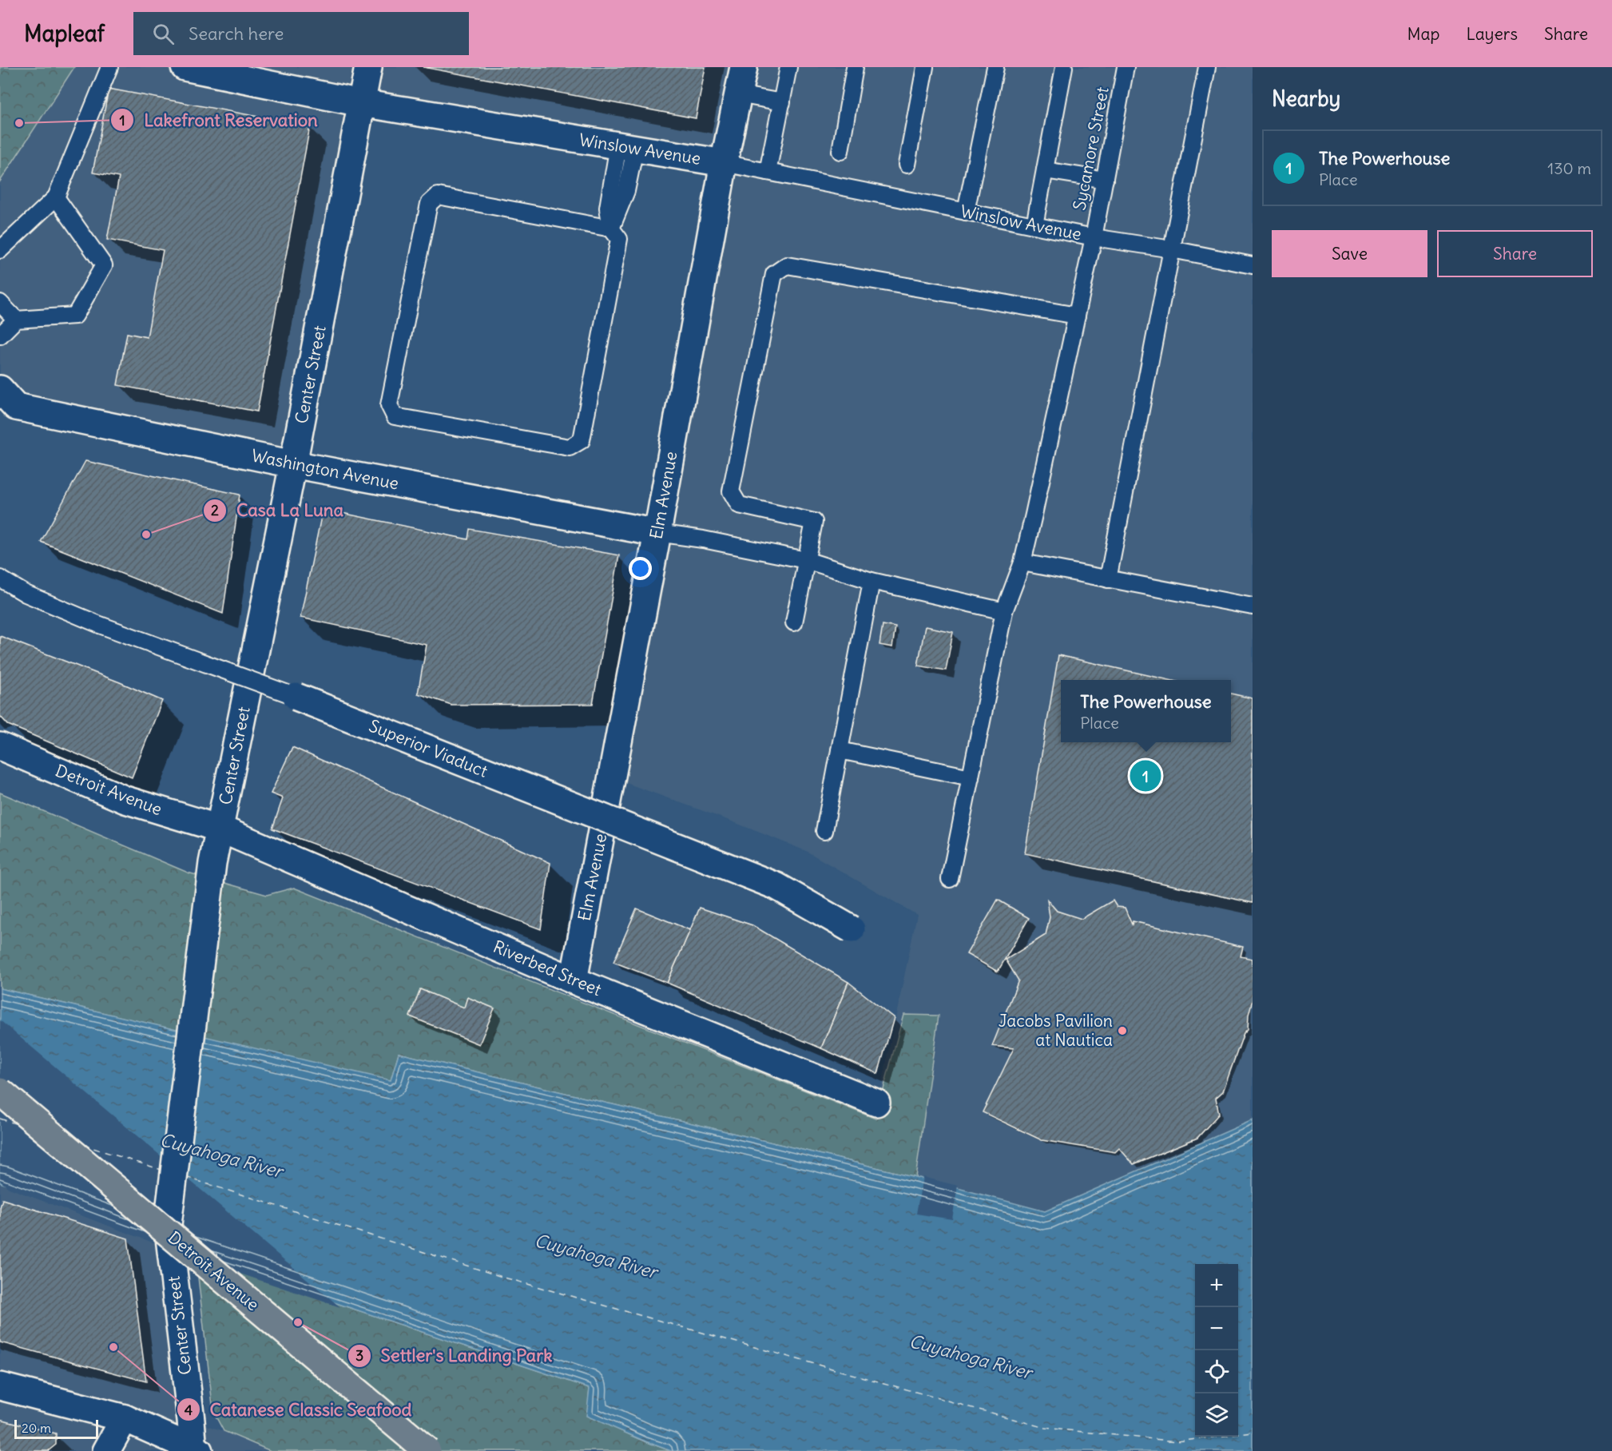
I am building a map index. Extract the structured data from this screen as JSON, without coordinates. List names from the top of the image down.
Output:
{
  "streets": {
    "main road": ["Detroit Avenue"],
    "street": [
      "Winslow Avenue",
      "Center Street",
      "Washington Avenue",
      "Elm Avenue",
      "Superior Viaduct",
      "Riverbed Street"
    ],
    "lane": ["Sycamore Street"]
  },
  "crossings": [
    ["Sycamore Street", "Winslow Avenue"],
    ["Winslow Avenue", "Center Street"],
    ["Winslow Avenue", "Elm Avenue"],
    ["Center Street", "Washington Avenue"],
    ["Center Street", "Detroit Avenue"],
    ["Center Street", "Riverbed Street"],
    ["Washington Avenue", "Elm Avenue"],
    ["Elm Avenue", "Riverbed Street"],
    ["Detroit Avenue", "Riverbed Street"]
  ],
  "water": ["Cuyahoga River"],
  "places": [
    "Lakefront Reservation",
    "Casa La Luna",
    "Jacobs Pavilion at Nautica",
    "Settler's Landing Park",
    "Catanese Classic Seafood"
  ],
  "scale_bar": "20 m",
  "page": {
    "header": "Mapleaf",
    "search": "Search here",
    "nav": ["Map", "Layers", "Share"],
    "heading": "Nearby",
    "list": [
      {
        "mark": "1",
        "name": "The Powerhouse",
        "note": "Place",
        "value": "130 m"
      }
    ],
    "buttons": ["Save", "Share"],
    "popup": ["The Powerhouse", "Place"],
    "pins": "1",
    "map_buttons": ["+", "−"],
    "scale": "20 m"
  }
}
